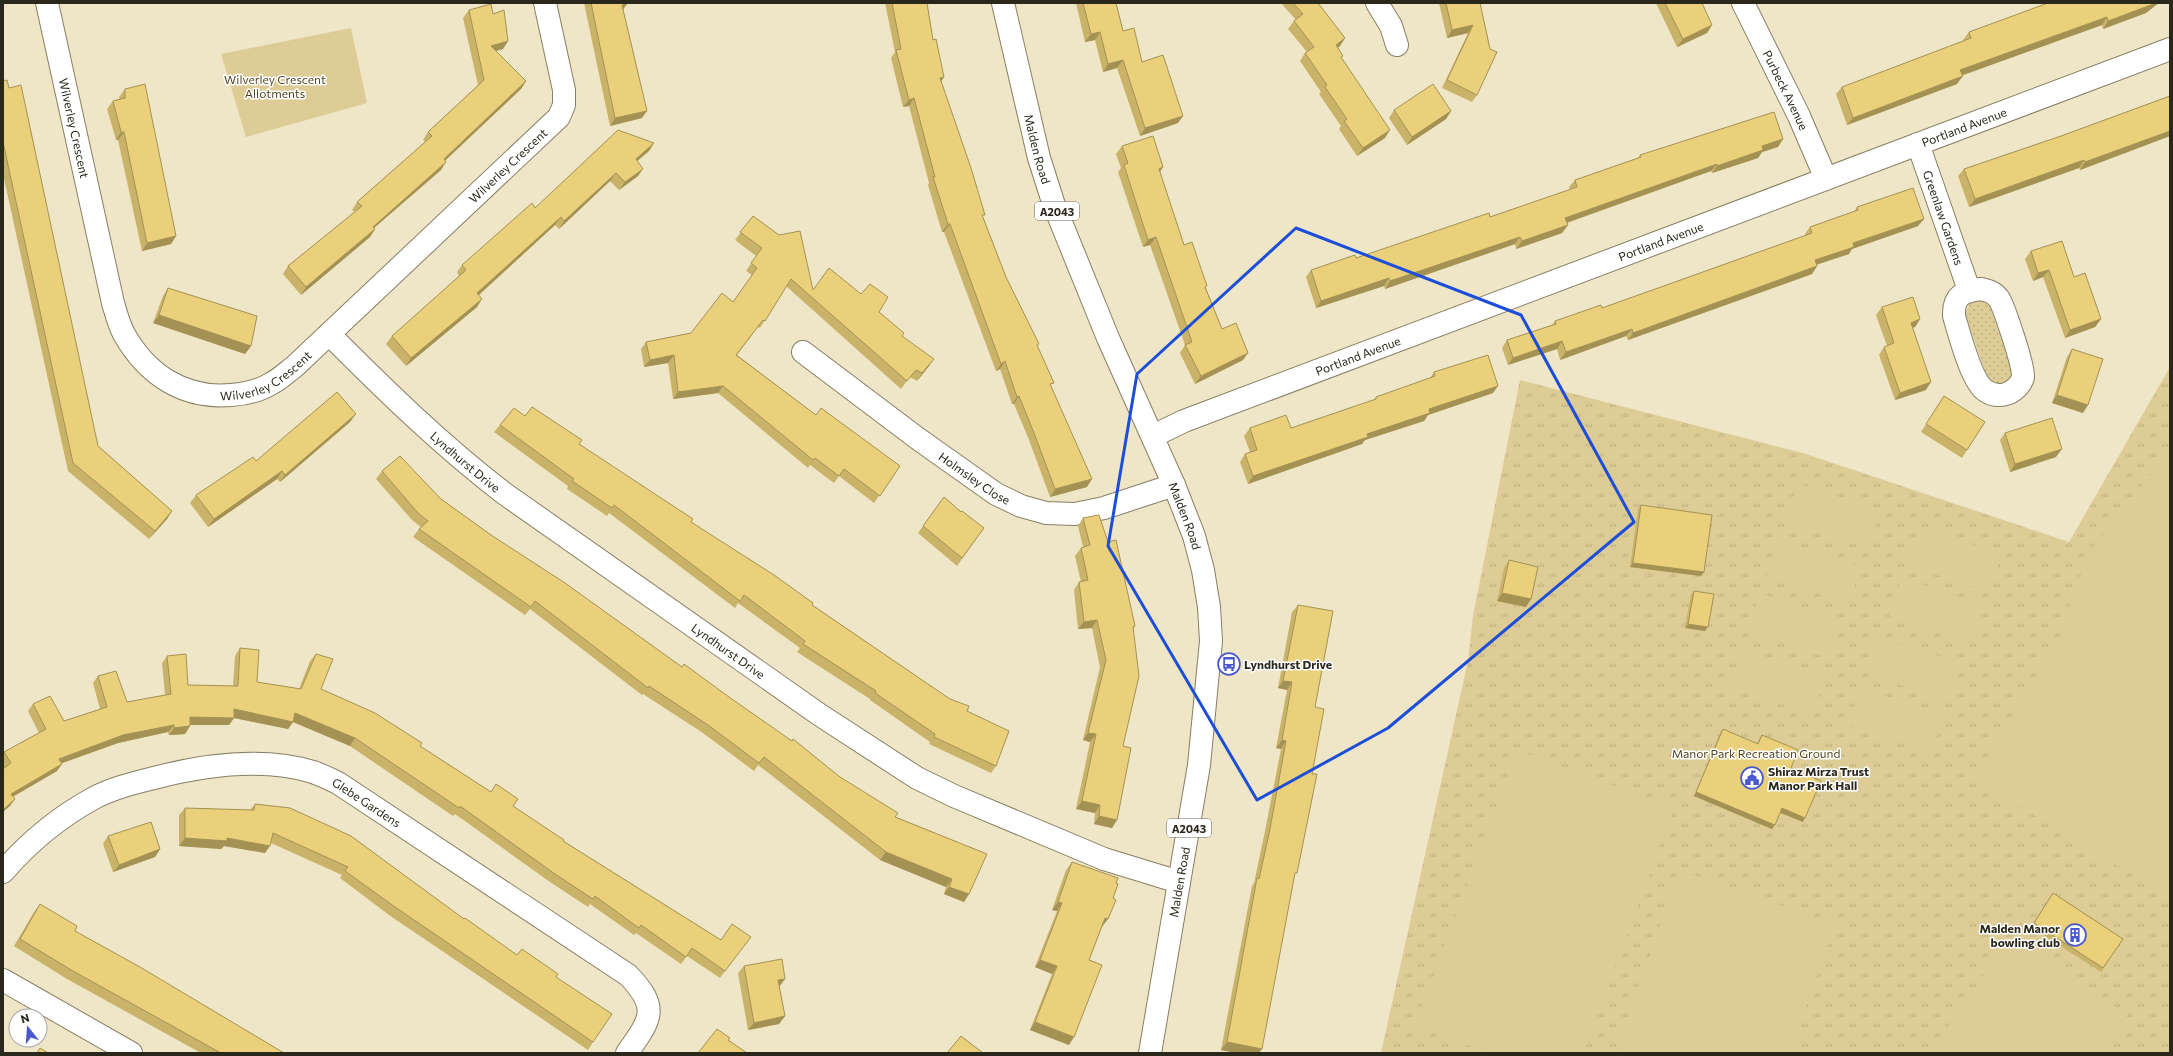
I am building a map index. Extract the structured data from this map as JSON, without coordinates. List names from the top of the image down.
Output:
{
  "streets": {
    "street": [
      "Purbeck Avenue",
      "Portland Avenue",
      "Wilverley Crescent",
      "Malden Road",
      "A2043",
      "Greenlaw Gardens",
      "Lyndhurst Drive",
      "Holmsley Close",
      "Glebe Gardens"
    ]
  },
  "crossings": [
    ["Purbeck Avenue", "Portland Avenue"],
    ["Portland Avenue", "Malden Road"],
    ["Portland Avenue", "Greenlaw Gardens"],
    ["Wilverley Crescent", "Lyndhurst Drive"],
    ["Malden Road", "Lyndhurst Drive"],
    ["Malden Road", "Holmsley Close"]
  ],
  "parks": ["Wilverley Crescent Allotments", "Manor Park Recreation Ground"],
  "places": {
    "bus stop": ["Lyndhurst Drive"],
    "public building": ["Shiraz Mirza Trust Manor Park Hall"],
    "building": ["Malden Manor bowling club"]
  },
  "north": "top"
}
